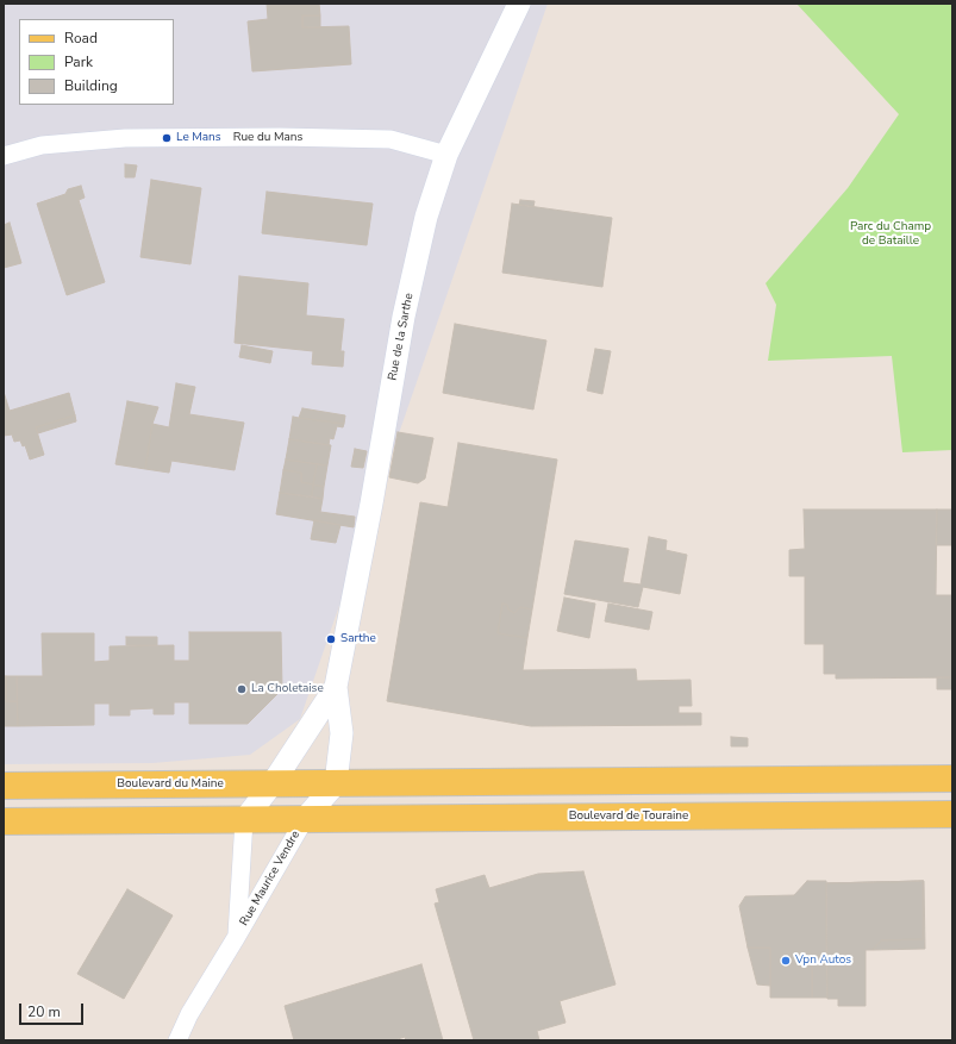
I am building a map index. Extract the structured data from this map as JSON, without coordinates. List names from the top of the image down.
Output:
{
  "streets": {
    "main road": ["Boulevard du Maine", "Boulevard de Touraine"],
    "street": ["Rue du Mans", "Rue de la Sarthe", "Rue Maurice Vendre"]
  },
  "crossings": [
    ["Rue du Mans", "Rue de la Sarthe"],
    ["Rue de la Sarthe", "Boulevard du Maine"],
    ["Rue de la Sarthe", "Rue Maurice Vendre"],
    ["Boulevard de Touraine", "Rue Maurice Vendre"]
  ],
  "parks": ["Parc du Champ de Bataille"],
  "places": [
    "Le Mans",
    "Sarthe",
    "La Choletaise",
    "Vpn Autos"
  ],
  "legend": ["Road", "Park", "Building"],
  "scale_bar": "20 m"
}
